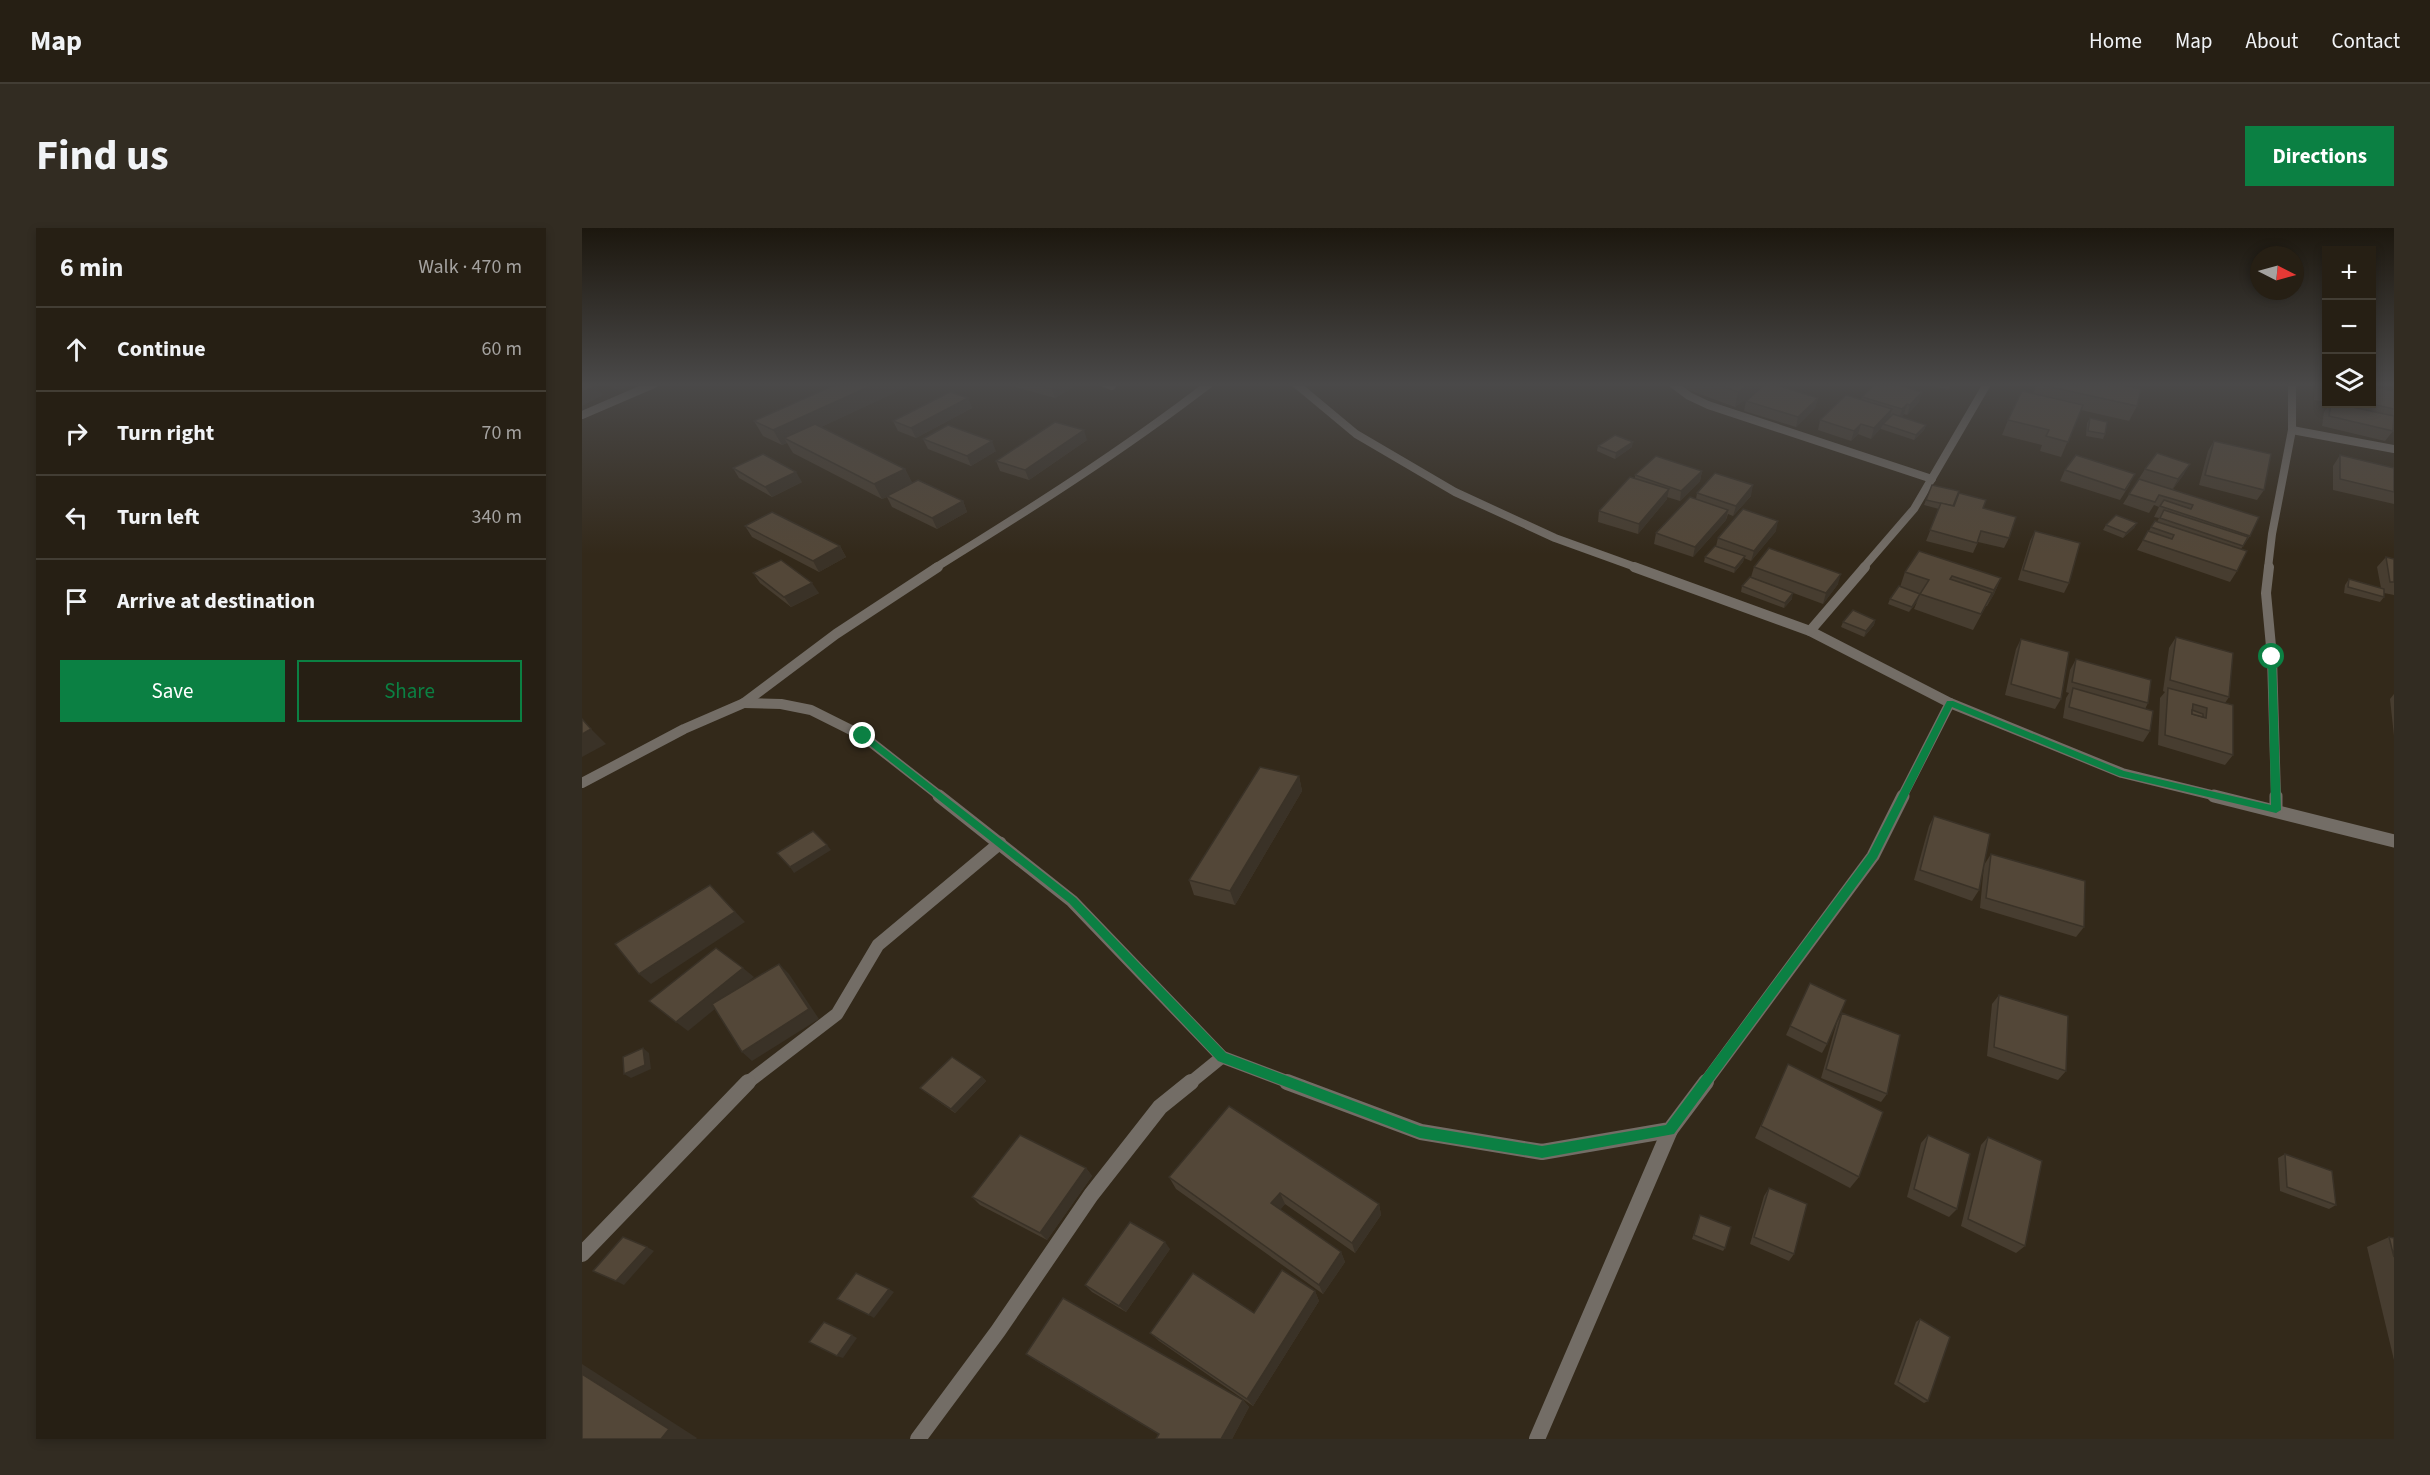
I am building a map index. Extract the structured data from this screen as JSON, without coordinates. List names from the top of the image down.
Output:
{
  "north": "right",
  "page": {
    "header": "Map",
    "nav": [
      "Home",
      "Map",
      "About",
      "Contact"
    ],
    "title": "Find us",
    "buttons": [
      "Directions",
      ["Save", "Share"]
    ],
    "heading": ["6 min", "Walk · 470 m"],
    "map_buttons": ["+", "−"],
    "list": [
      ["Continue", "60 m"],
      ["Turn right", "70 m"],
      ["Turn left", "340 m"],
      "Arrive at destination"
    ]
  }
}
